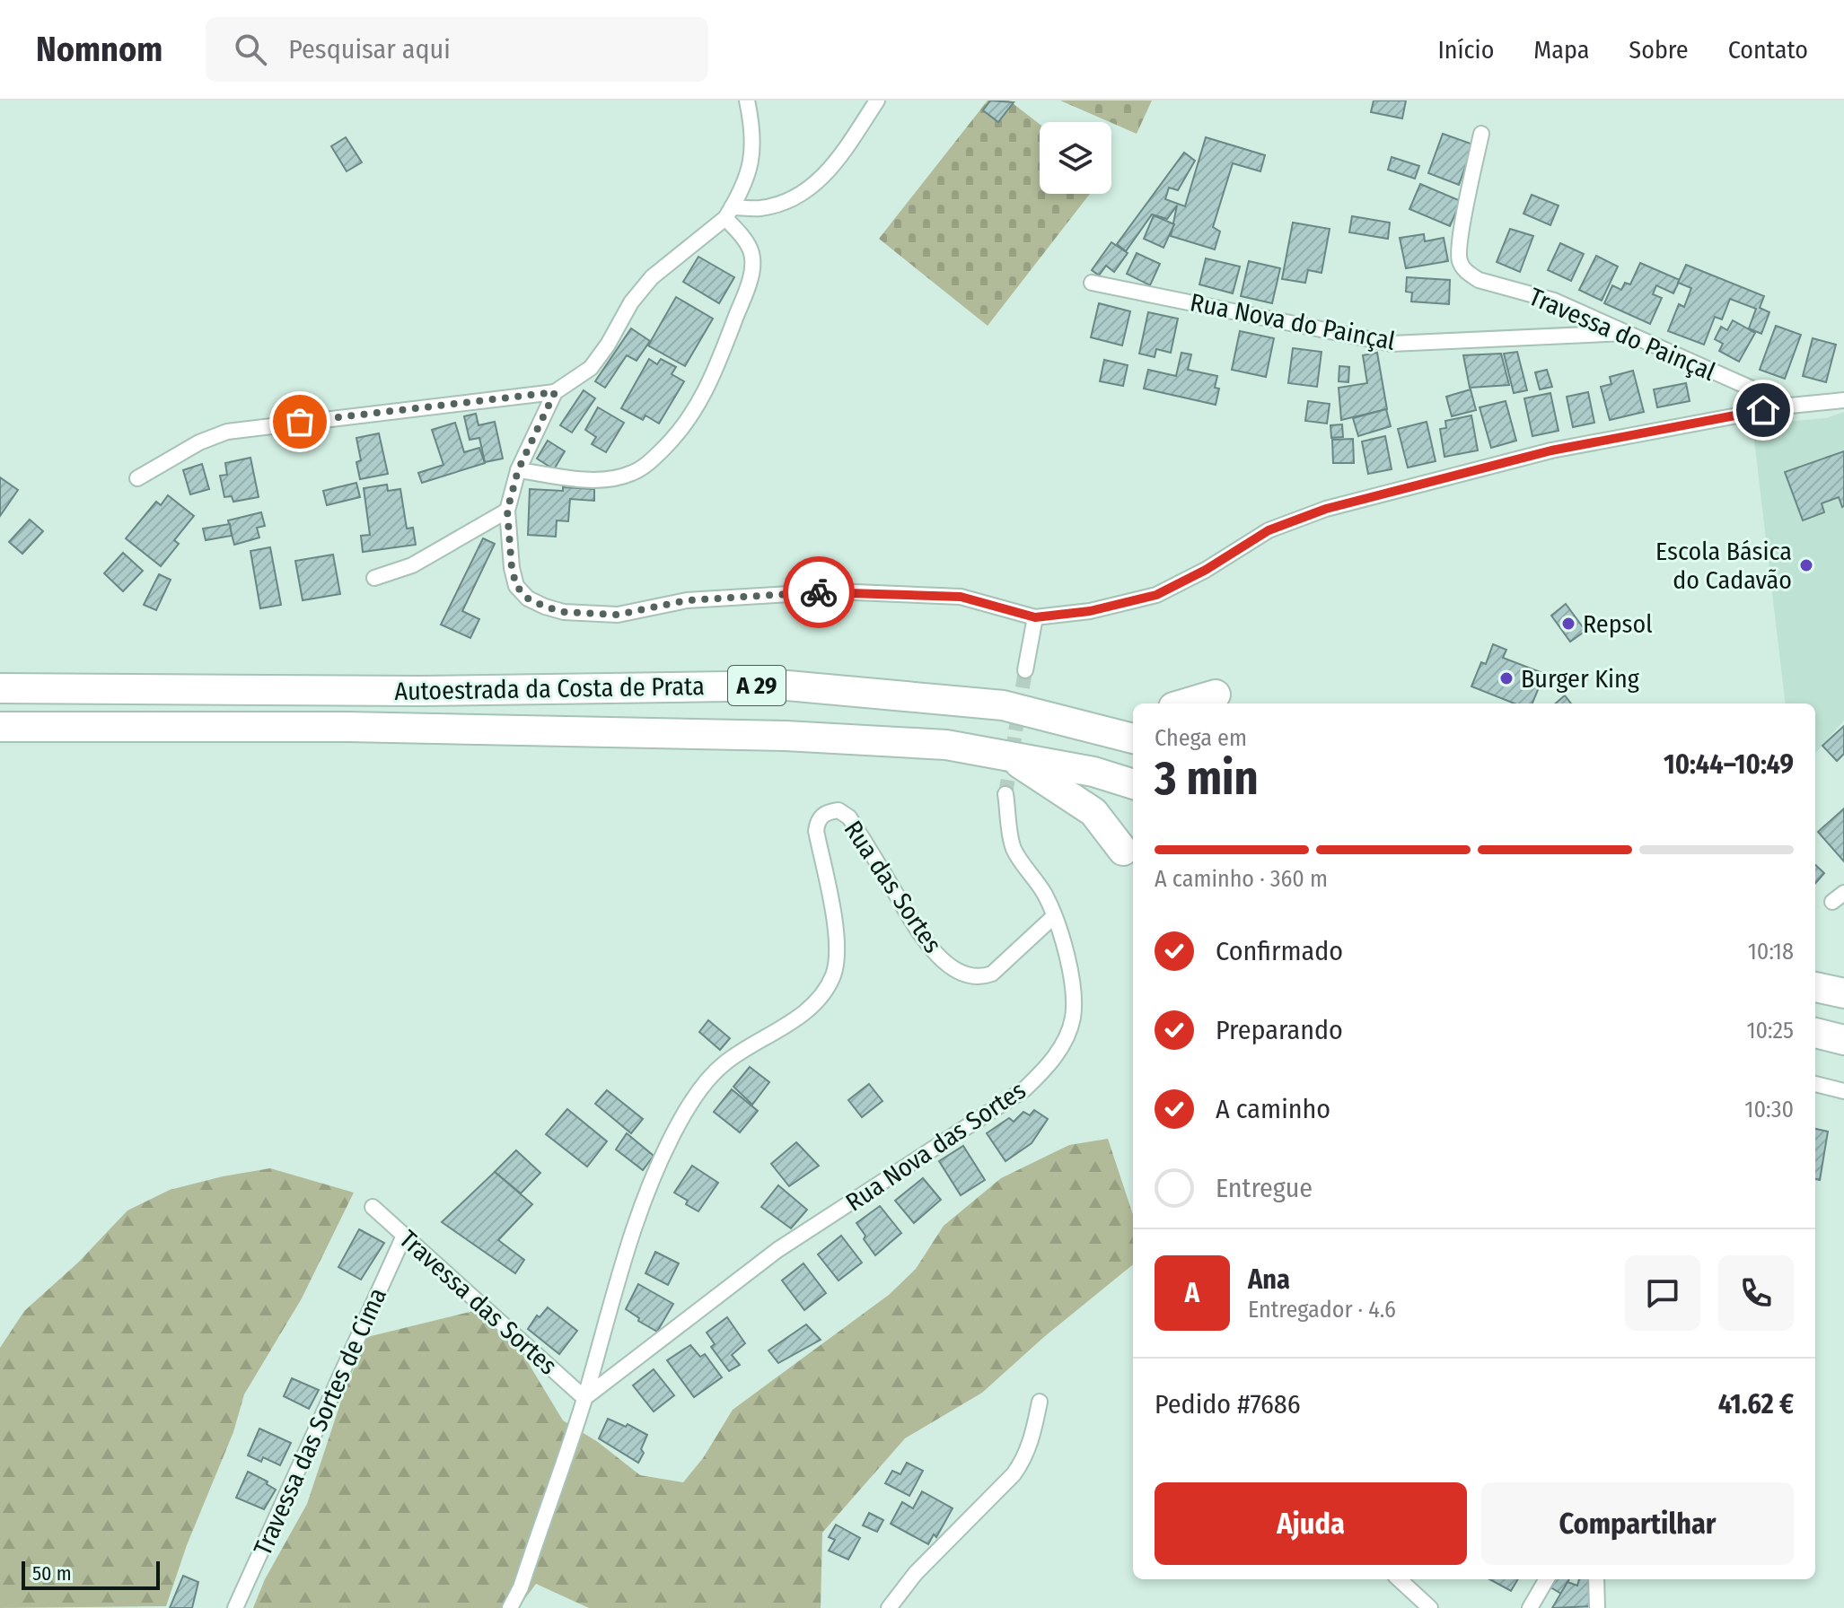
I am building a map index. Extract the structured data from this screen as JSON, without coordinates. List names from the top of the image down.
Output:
{
  "streets": {
    "highway": ["A 29", "Autoestrada da Costa de Prata"],
    "street": [
      "Rua Nova do Painçal",
      "Travessa do Painçal",
      "Rua das Sortes",
      "Rua Nova das Sortes",
      "Travessa das Sortes",
      "Travessa das Sortes de Cima"
    ]
  },
  "crossings": [
    ["Rua Nova do Painçal", "Travessa do Painçal"],
    ["Rua das Sortes", "Rua Nova das Sortes"],
    ["Rua das Sortes", "Travessa das Sortes"],
    ["Rua Nova das Sortes", "Travessa das Sortes"],
    ["Travessa das Sortes", "Travessa das Sortes de Cima"]
  ],
  "places": ["Escola Básica do Cadavão", "Repsol", "Burger King"],
  "scale_bar": "50 m",
  "page": {
    "header": "Nomnom",
    "search": "Pesquisar aqui",
    "nav": [
      "Início",
      "Mapa",
      "Sobre",
      "Contato"
    ],
    "heading": ["3 min", "Chega em", "10:44–10:49"],
    "panel": [
      "Ana",
      "Entregador · 4.6",
      "Pedido #7686",
      "41.62 €"
    ],
    "bar": "A caminho · 360 m",
    "list": [
      ["Confirmado", "10:18"],
      ["Preparando", "10:25"],
      ["A caminho", "10:30"],
      "Entregue"
    ],
    "round": "A",
    "buttons": ["Ajuda", "Compartilhar"],
    "scale": "50 m"
  }
}
